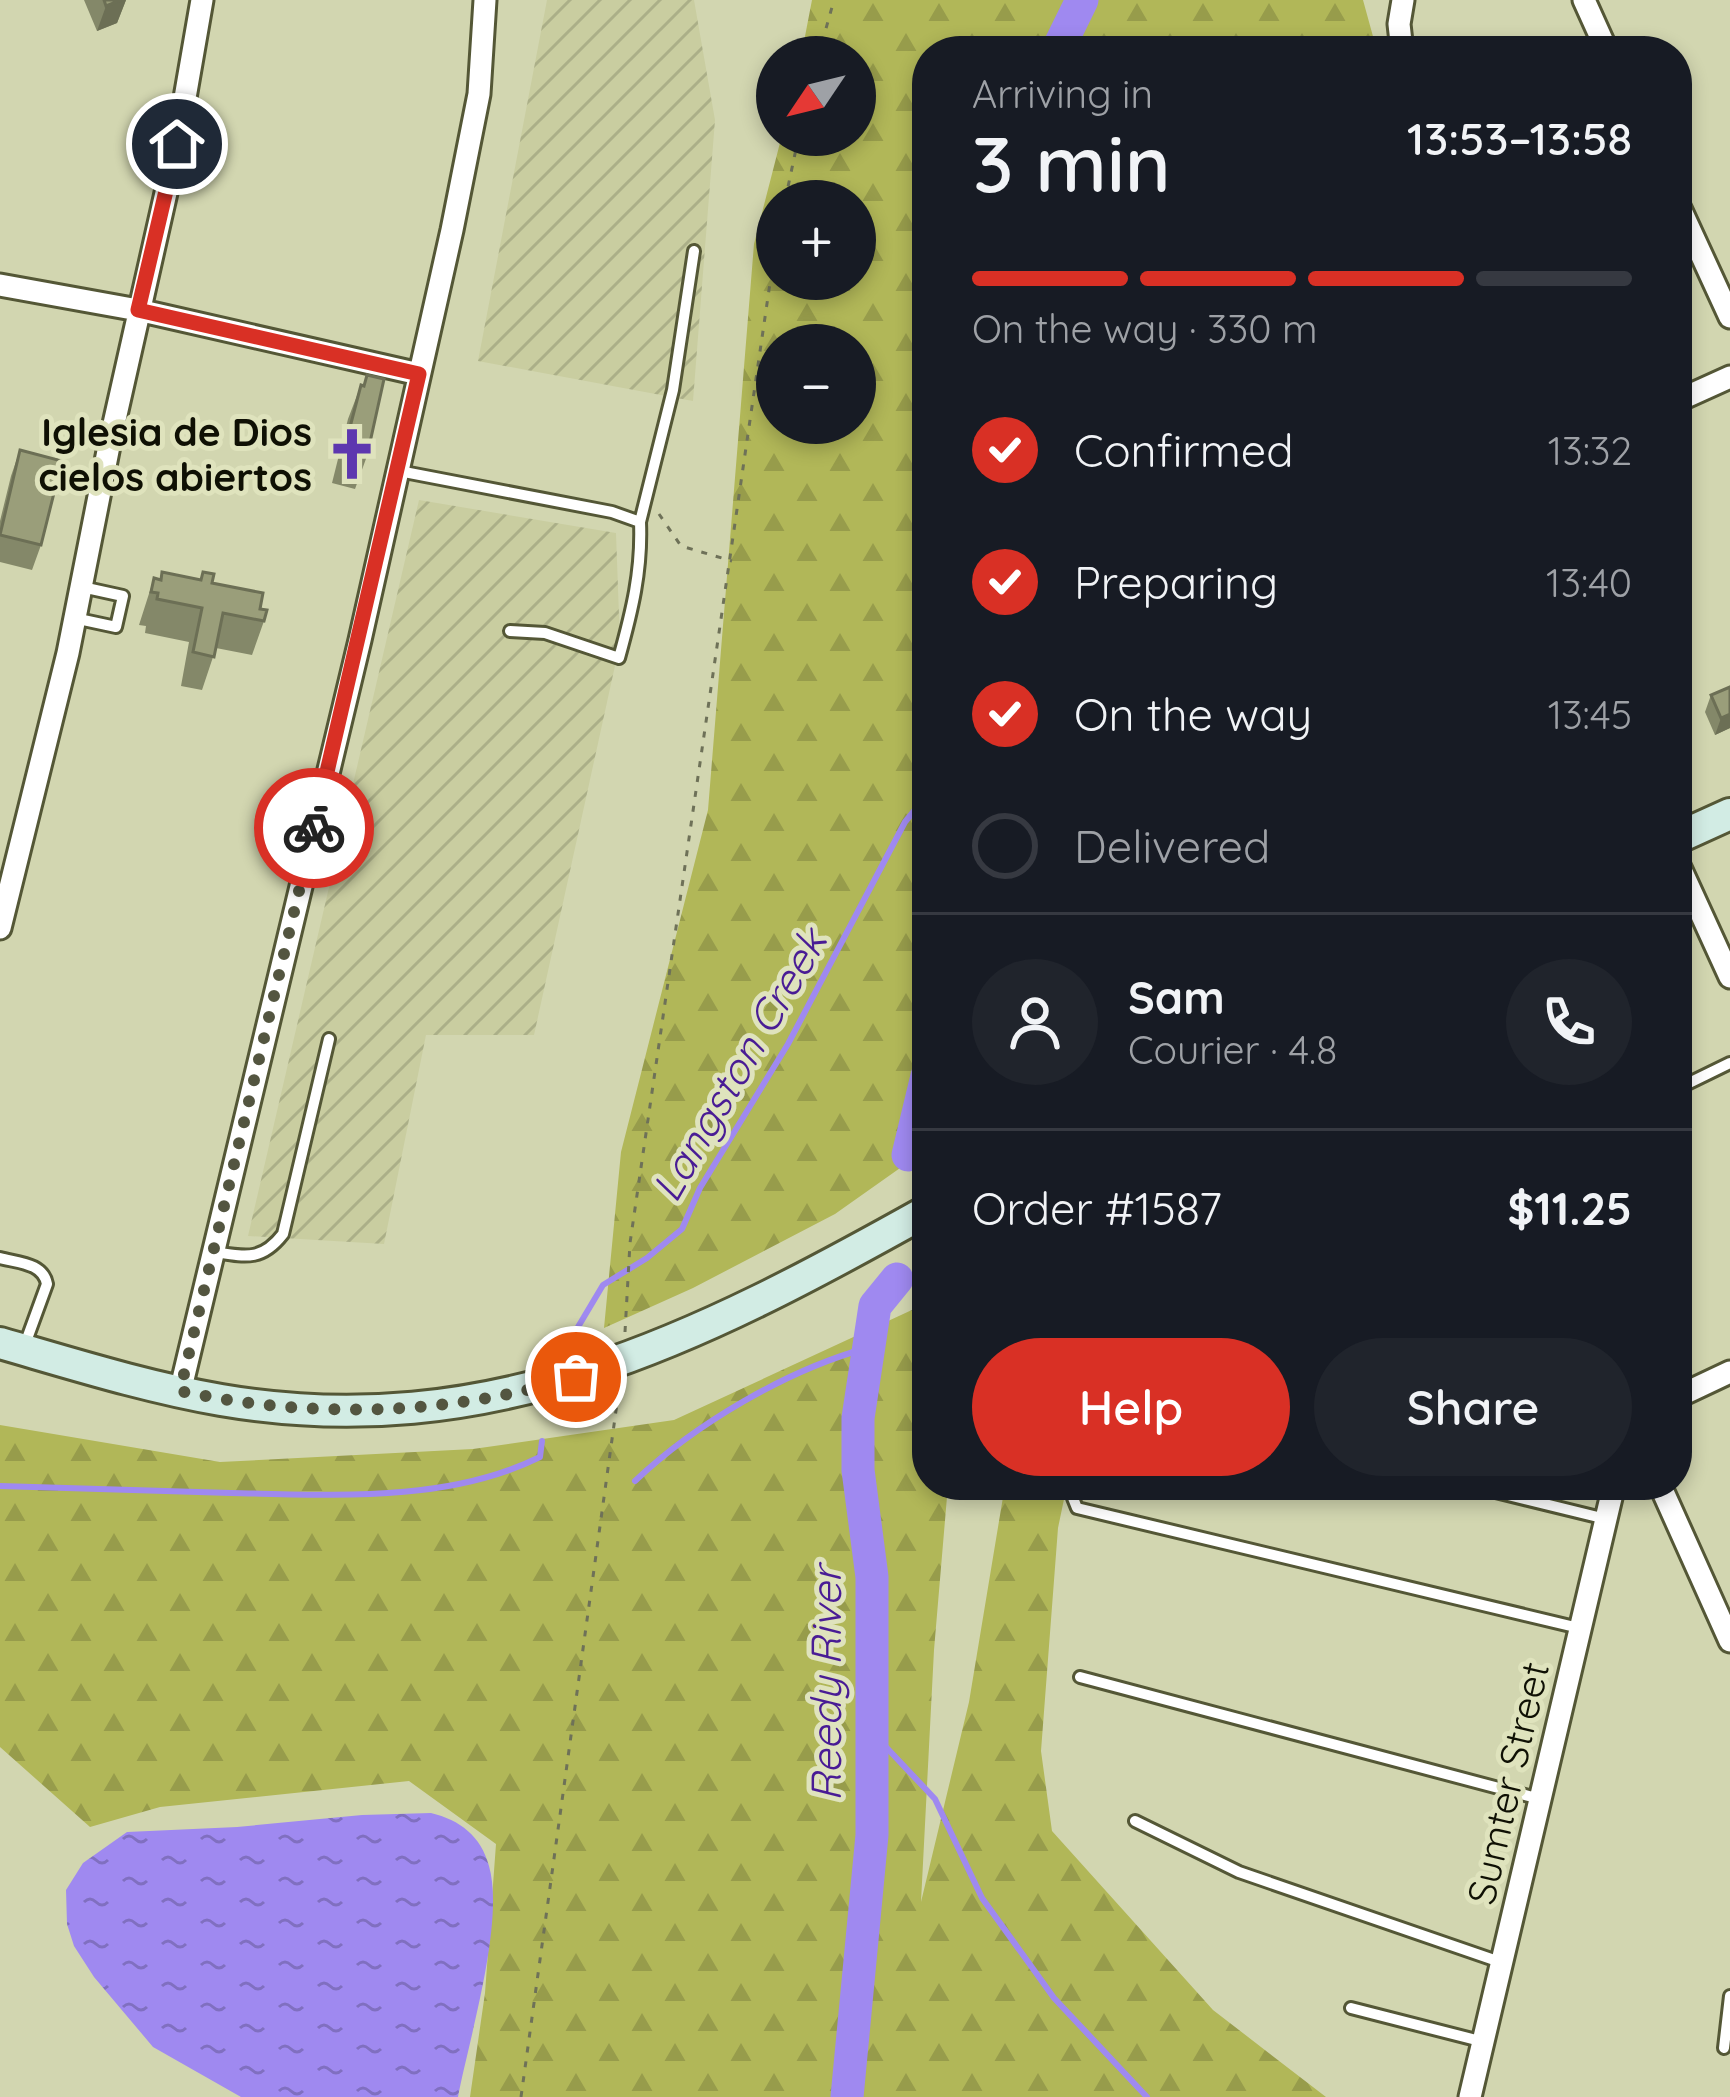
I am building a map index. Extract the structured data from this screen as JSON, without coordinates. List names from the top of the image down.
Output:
{
  "streets": {
    "street": ["Sumter Street"]
  },
  "water": ["Langston Creek", "Reedy River"],
  "places": {
    "church": ["Iglesia de Dios cielos abiertos"]
  },
  "north": "bottom left",
  "page": {
    "map_buttons": ["+", "−"],
    "heading": ["3 min", "Arriving in", "13:53–13:58"],
    "panel": [
      "Sam",
      "Courier · 4.8",
      "Order #1587",
      "$11.25"
    ],
    "bar": "On the way · 330 m",
    "list": [
      ["Confirmed", "13:32"],
      ["Preparing", "13:40"],
      ["On the way", "13:45"],
      "Delivered"
    ],
    "buttons": ["Help", "Share"]
  }
}
